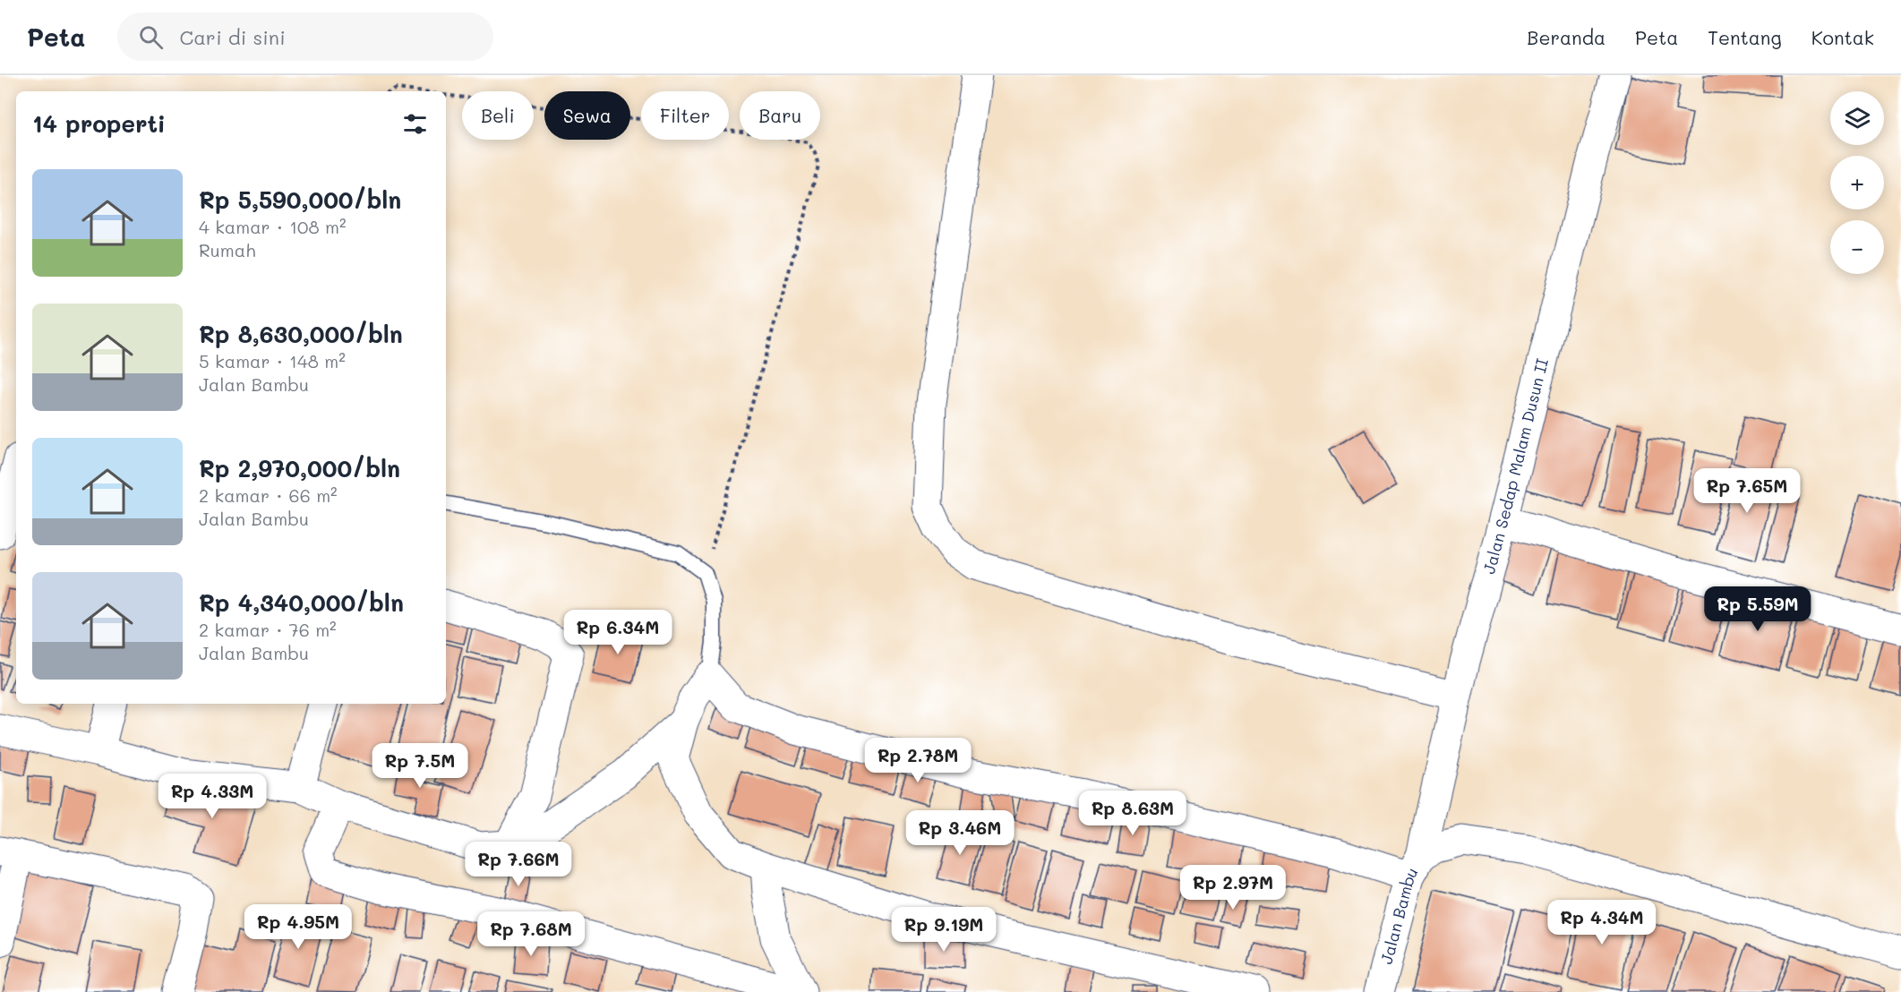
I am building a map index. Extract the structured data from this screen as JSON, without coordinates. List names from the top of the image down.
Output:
{
  "streets": {
    "street": ["Jalan Sedap Malam Dusun II", "Jalan Bambu"]
  },
  "crossings": [
    ["Jalan Sedap Malam Dusun II", "Jalan Bambu"]
  ],
  "page": {
    "header": "Peta",
    "search": "Cari di sini",
    "nav": [
      "Beranda",
      "Peta",
      "Tentang",
      "Kontak"
    ],
    "map_buttons": ["+", "−"],
    "chip": [
      "Beli",
      "Sewa",
      "Filter",
      "Baru"
    ],
    "heading": "14 properti",
    "list": [
      {
        "name": "Rp 5,590,000/bln",
        "note": "4 kamar · 108 m² · Rumah"
      },
      {
        "name": "Rp 8,630,000/bln",
        "note": "5 kamar · 148 m² · Jalan Bambu"
      },
      {
        "name": "Rp 2,970,000/bln",
        "note": "2 kamar · 66 m² · Jalan Bambu"
      },
      {
        "name": "Rp 4,340,000/bln",
        "note": "2 kamar · 76 m² · Jalan Bambu"
      }
    ],
    "price": [
      "Rp 7.65M",
      "Rp 5.59M",
      "Rp 6.34M",
      "Rp 2.78M",
      "Rp 7.5M",
      "Rp 4.33M",
      "Rp 8.63M",
      "Rp 3.46M",
      "Rp 7.66M",
      "Rp 2.97M",
      "Rp 4.34M",
      "Rp 4.95M",
      "Rp 9.19M",
      "Rp 7.68M"
    ]
  }
}
